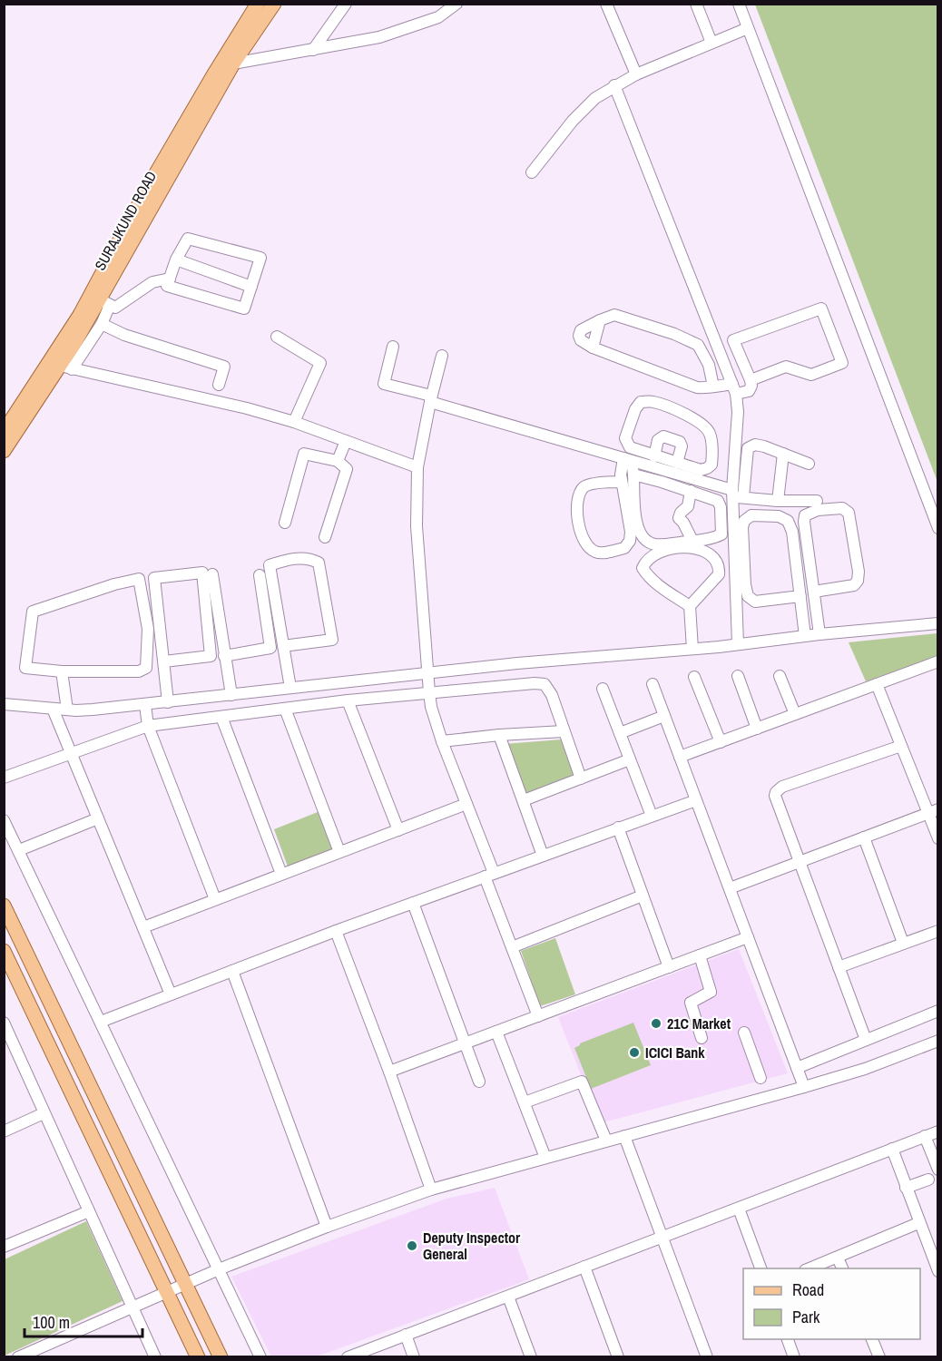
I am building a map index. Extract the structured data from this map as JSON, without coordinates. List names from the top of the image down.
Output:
{
  "streets": {
    "main road": ["SURAJKUND ROAD"]
  },
  "places": ["21C Market", "ICICI Bank", "Deputy Inspector General"],
  "legend": ["Road", "Park"],
  "scale_bar": "100 m"
}
